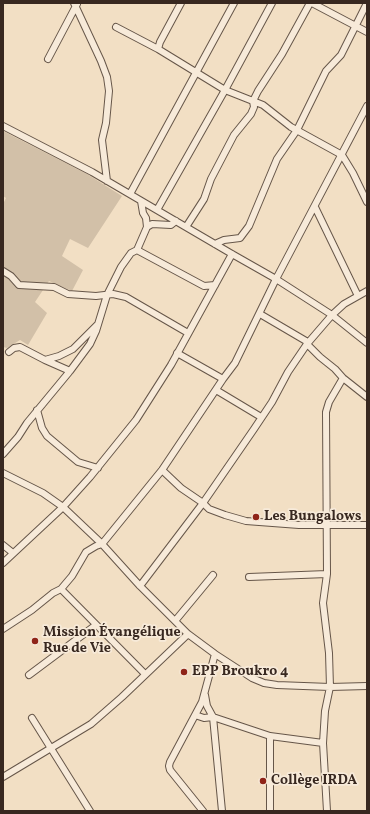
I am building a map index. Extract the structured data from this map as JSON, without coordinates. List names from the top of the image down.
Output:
{
  "places": [
    "Les Bungalows",
    "Mission Évangélique Rue de Vie",
    "EPP Broukro 4",
    "Collège IRDA"
  ]
}
